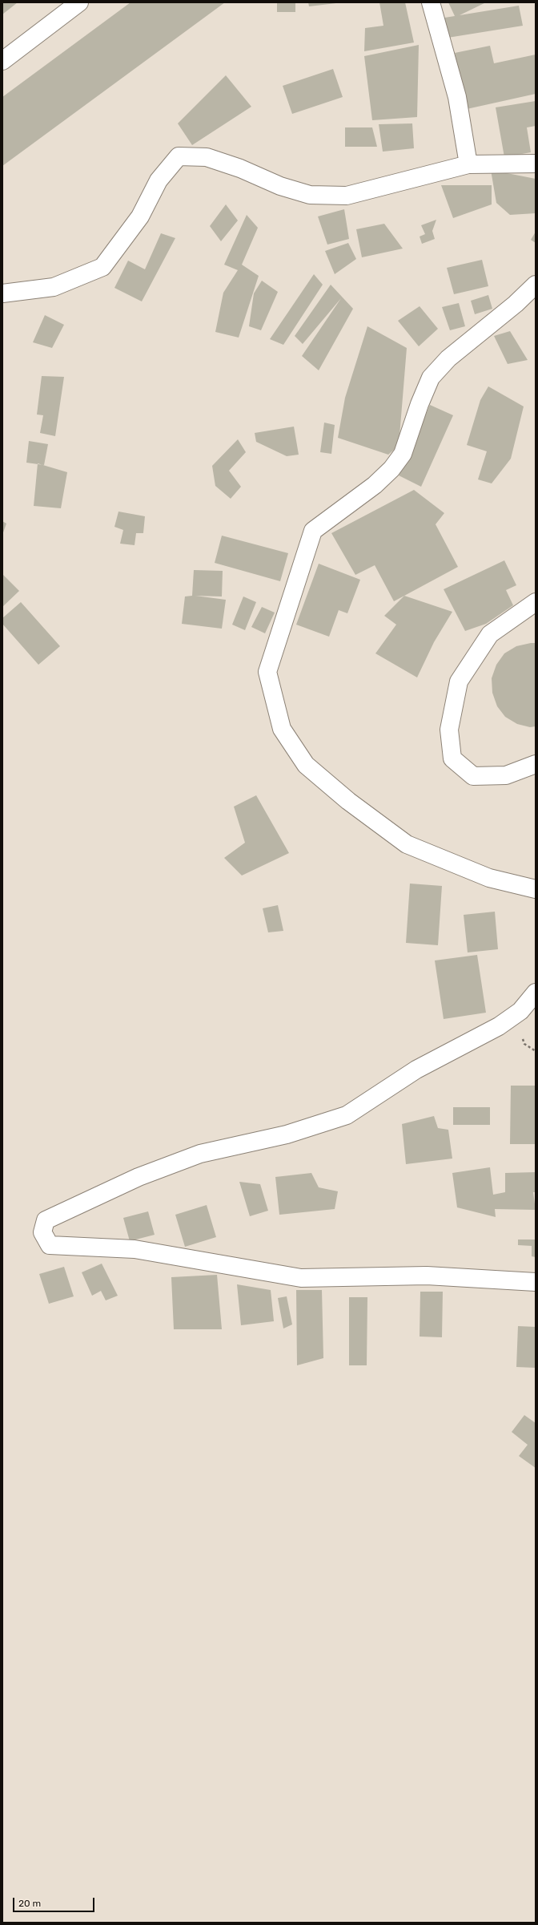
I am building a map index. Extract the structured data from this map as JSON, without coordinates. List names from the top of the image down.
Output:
{
  "scale_bar": "20 m"
}
